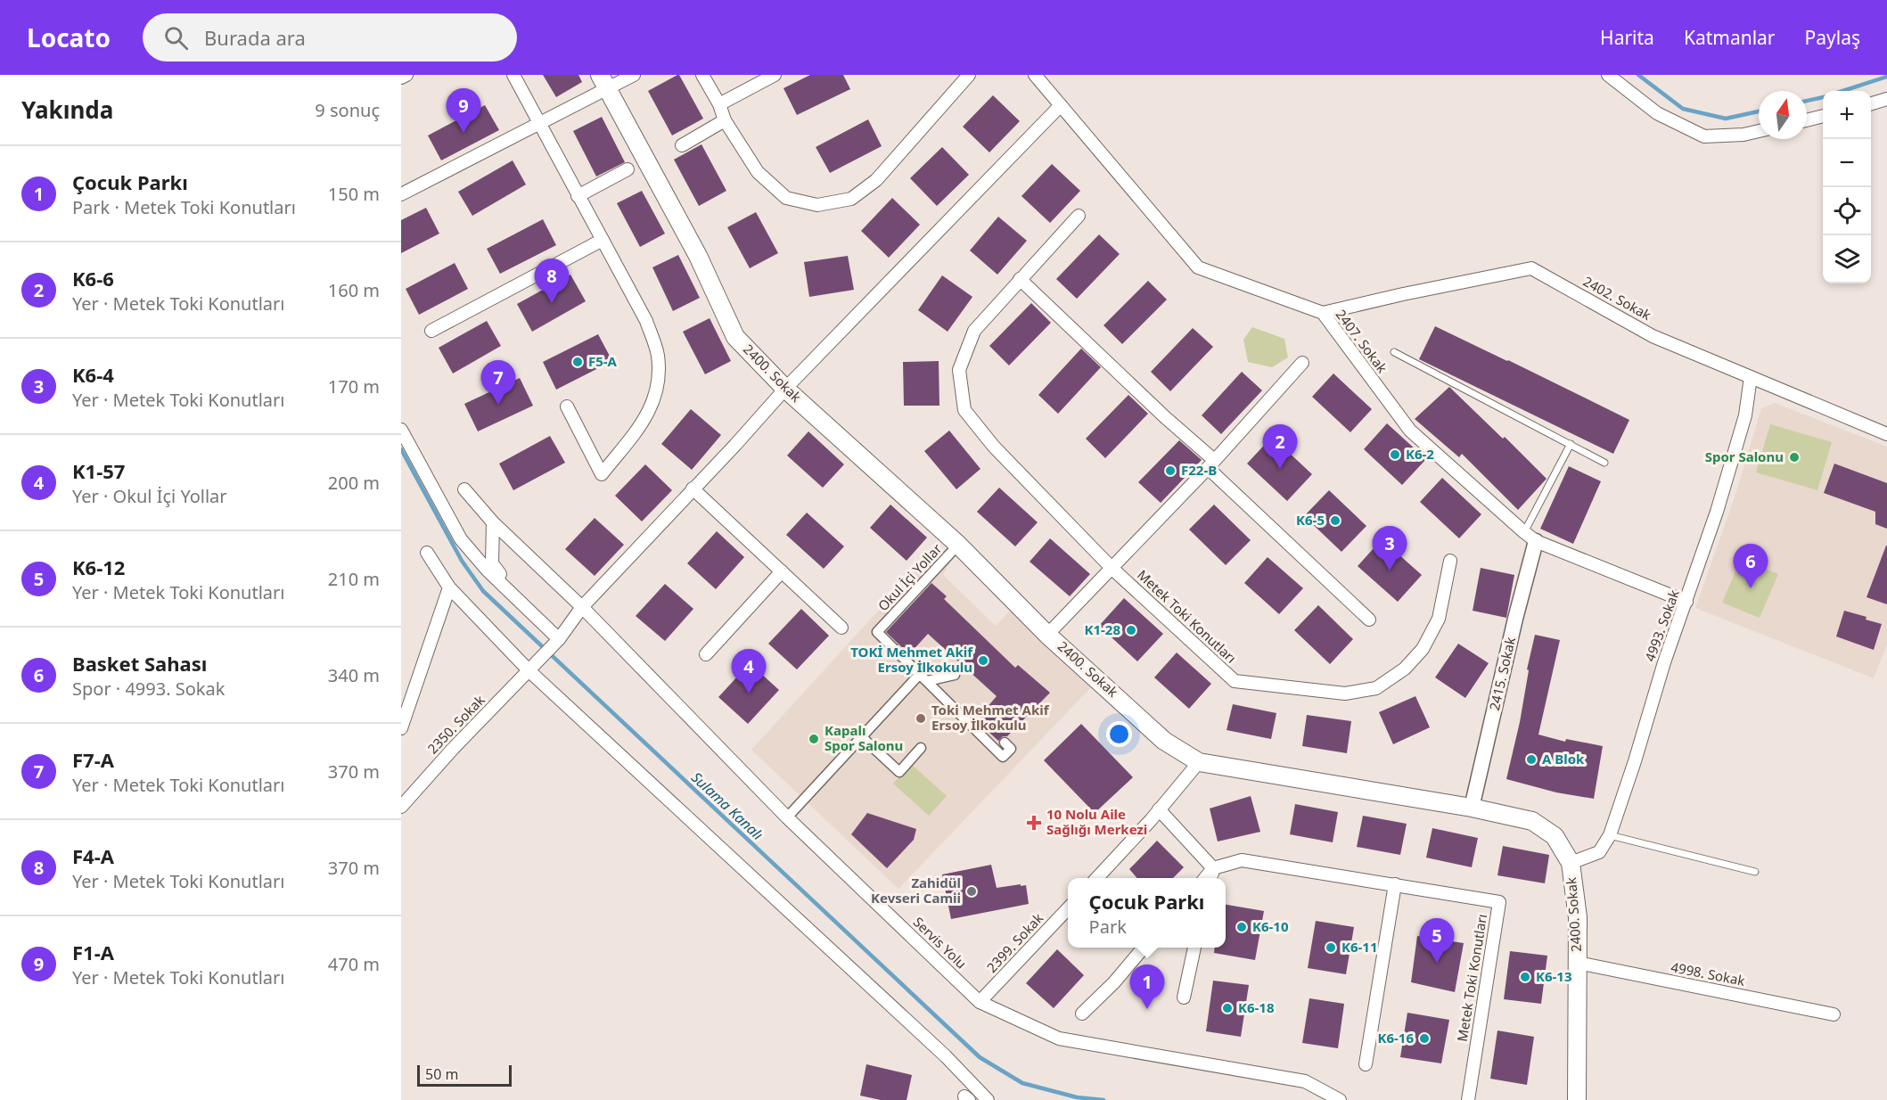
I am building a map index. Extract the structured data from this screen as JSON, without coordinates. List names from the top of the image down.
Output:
{
  "streets": {
    "main road": ["2400. Sokak"],
    "street": [
      "2402. Sokak",
      "2407. Sokak",
      "Okul İçi Yollar",
      "Metek Toki Konutları",
      "4993. Sokak",
      "2415. Sokak",
      "2350. Sokak",
      "Servis Yolu",
      "2399. Sokak",
      "4998. Sokak"
    ]
  },
  "crossings": [
    ["2402. Sokak", "2407. Sokak"],
    ["2402. Sokak", "4993. Sokak"],
    ["2407. Sokak", "4993. Sokak"],
    ["2407. Sokak", "2415. Sokak"],
    ["2407. Sokak", "2350. Sokak"],
    ["2400. Sokak", "Okul İçi Yollar"],
    ["2400. Sokak", "4993. Sokak"],
    ["2400. Sokak", "2415. Sokak"],
    ["2400. Sokak", "2350. Sokak"],
    ["2400. Sokak", "4998. Sokak"],
    ["2350. Sokak", "Servis Yolu"],
    ["Servis Yolu", "2399. Sokak"]
  ],
  "water": ["Sulama Kanalı"],
  "places": {
    "other": [
      "F5-A",
      "K6-2",
      "Spor Salonu",
      "F22-B",
      "K6-5",
      "K1-28",
      "TOKİ Mehmet Akif Ersoy İlkokulu",
      "Toki Mehmet Akif Ersoy İlkokulu",
      "Kapalı Spor Salonu",
      "A Blok",
      "Zahidül Kevseri Camii",
      "K6-10",
      "K6-11",
      "K6-13",
      "K6-18",
      "K6-16"
    ],
    "health": ["10 Nolu Aile Sağlığı Merkezi"]
  },
  "scale_bar": "50 m",
  "north": "top",
  "page": {
    "header": "Locato",
    "search": "Burada ara",
    "nav": ["Harita", "Katmanlar", "Paylaş"],
    "heading": ["Yakında", "9 sonuç"],
    "pins": [
      "9",
      "8",
      "7",
      "2",
      "3",
      "6",
      "4",
      "5",
      "1"
    ],
    "map_buttons": ["+", "−"],
    "list": [
      {
        "mark": "1",
        "name": "Çocuk Parkı",
        "note": "Park · Metek Toki Konutları",
        "value": "150 m"
      },
      {
        "mark": "2",
        "name": "K6-6",
        "note": "Yer · Metek Toki Konutları",
        "value": "160 m"
      },
      {
        "mark": "3",
        "name": "K6-4",
        "note": "Yer · Metek Toki Konutları",
        "value": "170 m"
      },
      {
        "mark": "4",
        "name": "K1-57",
        "note": "Yer · Okul İçi Yollar",
        "value": "200 m"
      },
      {
        "mark": "5",
        "name": "K6-12",
        "note": "Yer · Metek Toki Konutları",
        "value": "210 m"
      },
      {
        "mark": "6",
        "name": "Basket Sahası",
        "note": "Spor · 4993. Sokak",
        "value": "340 m"
      },
      {
        "mark": "7",
        "name": "F7-A",
        "note": "Yer · Metek Toki Konutları",
        "value": "370 m"
      },
      {
        "mark": "8",
        "name": "F4-A",
        "note": "Yer · Metek Toki Konutları",
        "value": "370 m"
      },
      {
        "mark": "9",
        "name": "F1-A",
        "note": "Yer · Metek Toki Konutları",
        "value": "470 m"
      }
    ],
    "popup": ["Çocuk Parkı", "Park"],
    "scale": "50 m"
  }
}
